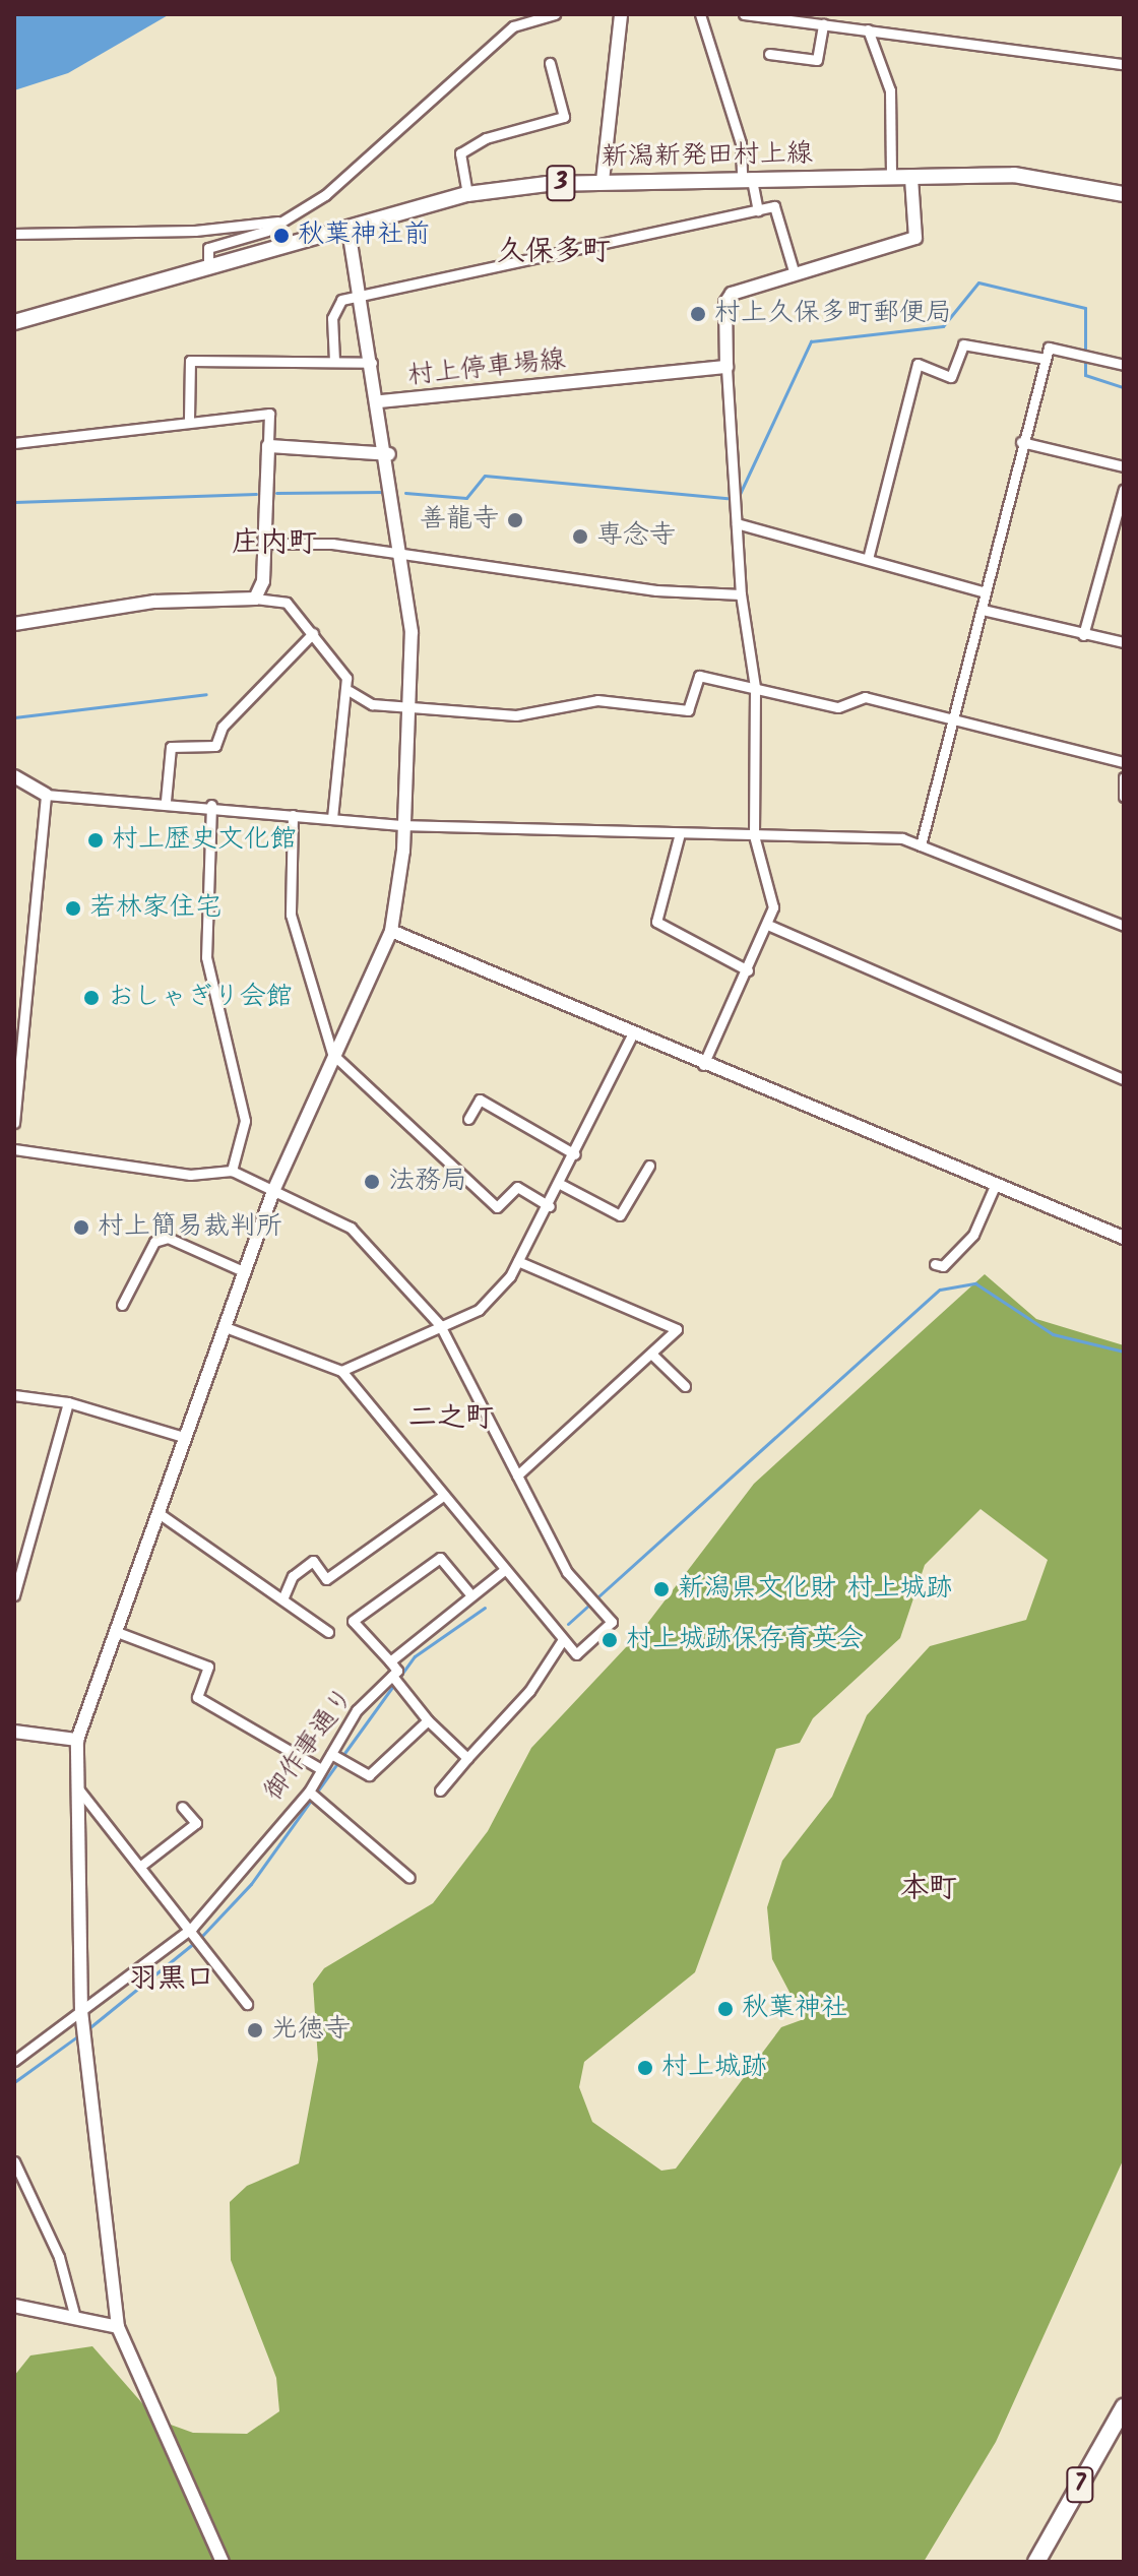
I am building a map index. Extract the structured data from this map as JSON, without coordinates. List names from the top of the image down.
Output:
{
  "streets": {
    "highway": ["7"],
    "main road": ["新潟新発田村上線", "3"],
    "street": ["村上停車場線", "御作事通り"]
  },
  "districts": [
    "久保多町",
    "庄内町",
    "二之町",
    "本町",
    "羽黒口"
  ],
  "places": [
    "秋葉神社前",
    "村上久保多町郵便局",
    "善龍寺",
    "専念寺",
    "村上歴史文化館",
    "若林家住宅",
    "おしゃぎり会館",
    "法務局",
    "村上簡易裁判所",
    "新潟県文化財 村上城跡",
    "村上城跡保存育英会",
    "秋葉神社",
    "光徳寺",
    "村上城跡"
  ]
}
